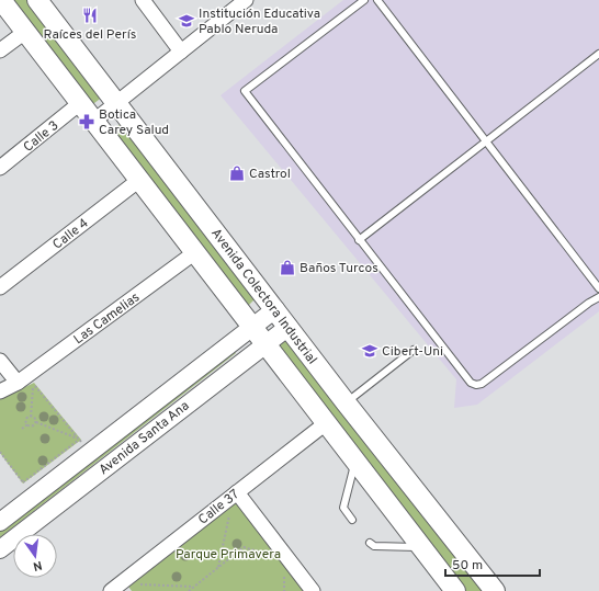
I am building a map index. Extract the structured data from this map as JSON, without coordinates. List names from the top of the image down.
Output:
{
  "streets": {
    "main road": ["Avenida Colectora Industrial"],
    "street": [
      "Calle 3",
      "Calle 4",
      "Las Camelias",
      "Avenida Santa Ana",
      "Calle 37"
    ]
  },
  "crossings": [
    ["Calle 3", "Avenida Colectora Industrial"],
    ["Calle 4", "Avenida Colectora Industrial"],
    ["Avenida Colectora Industrial", "Las Camelias"],
    ["Avenida Colectora Industrial", "Avenida Santa Ana"],
    ["Avenida Colectora Industrial", "Calle 37"]
  ],
  "parks": ["Parque Primavera"],
  "places": {
    "restaurant": ["Raíces del Perís"],
    "school or university": ["Institución Educativa Pablo Neruda", "Cibert-Uni"],
    "pharmacy": ["Botica Carey Salud"],
    "shop": ["Castrol", "Baños Turcos"]
  },
  "scale_bar": "50 m",
  "north": "bottom"
}
